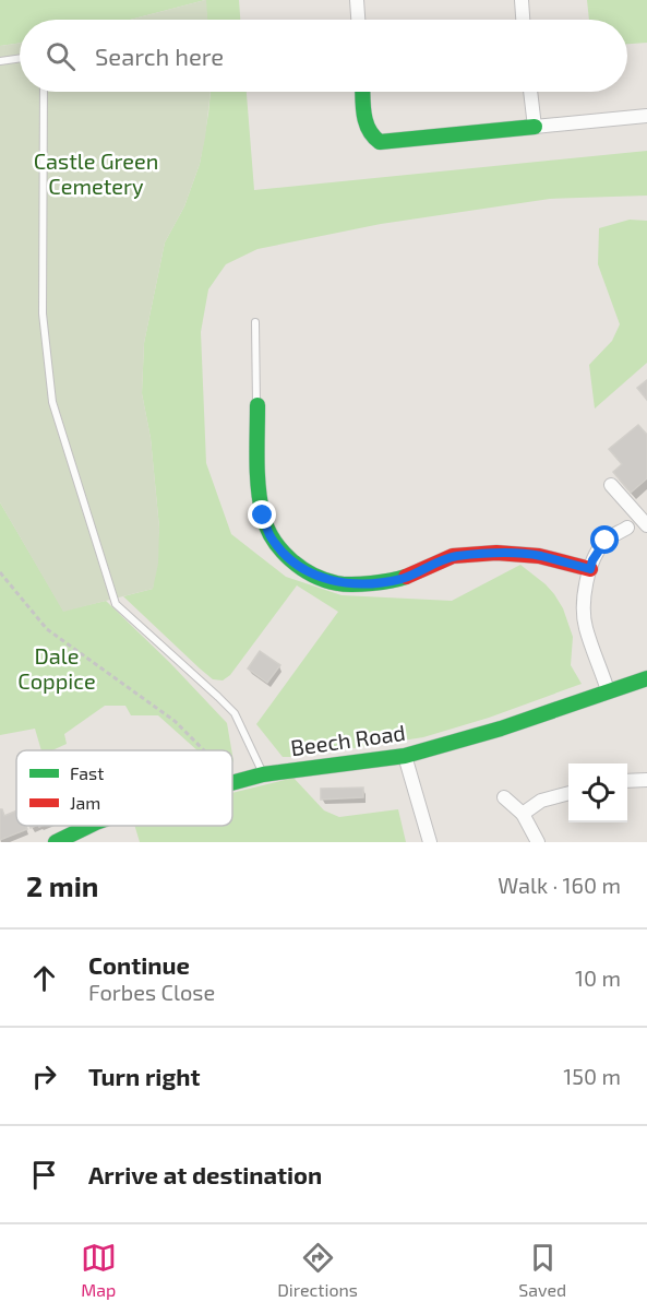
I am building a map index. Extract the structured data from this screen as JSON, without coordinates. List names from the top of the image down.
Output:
{
  "streets": {
    "street": ["Beech Road"]
  },
  "parks": ["Castle Green Cemetery", "Dale Coppice"],
  "legend": ["Fast", "Jam"],
  "page": {
    "search": "Search here",
    "heading": ["2 min", "Walk · 160 m"],
    "list": [
      ["Continue", "Forbes Close", "10 m"],
      ["Turn right", "150 m"],
      "Arrive at destination"
    ],
    "nav": ["Map", "Directions", "Saved"]
  }
}
